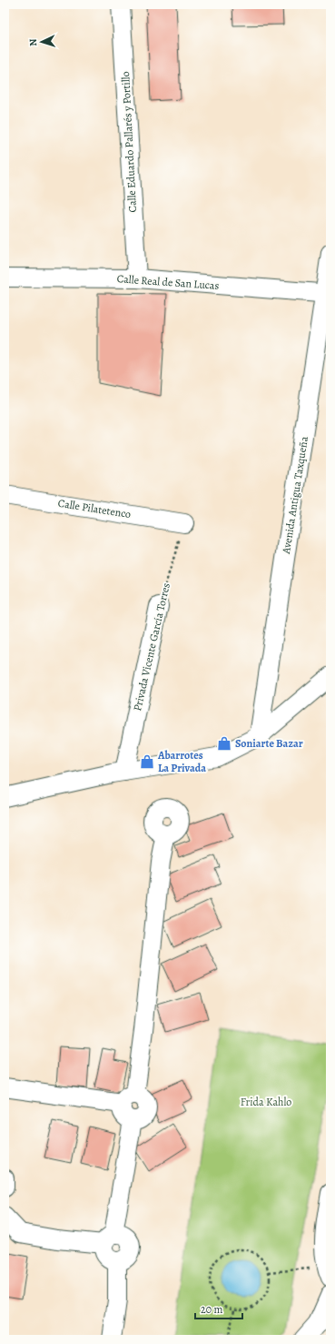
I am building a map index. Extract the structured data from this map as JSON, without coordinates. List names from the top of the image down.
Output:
{
  "streets": {
    "street": [
      "Calle Eduardo Pallarés y Portillo",
      "Calle Real de San Lucas",
      "Avenida Antigua Taxqueña",
      "Calle Pilatetenco",
      "Privada Vicente García Torres"
    ]
  },
  "crossings": [
    ["Calle Eduardo Pallarés y Portillo", "Calle Real de San Lucas"],
    ["Calle Real de San Lucas", "Avenida Antigua Taxqueña"],
    ["Calle Pilatetenco", "Privada Vicente García Torres"]
  ],
  "parks": ["Frida Kahlo"],
  "places": {
    "shop": ["Soniarte Bazar", "Abarrotes La Privada"]
  },
  "scale_bar": "20 m",
  "north": "left"
}
